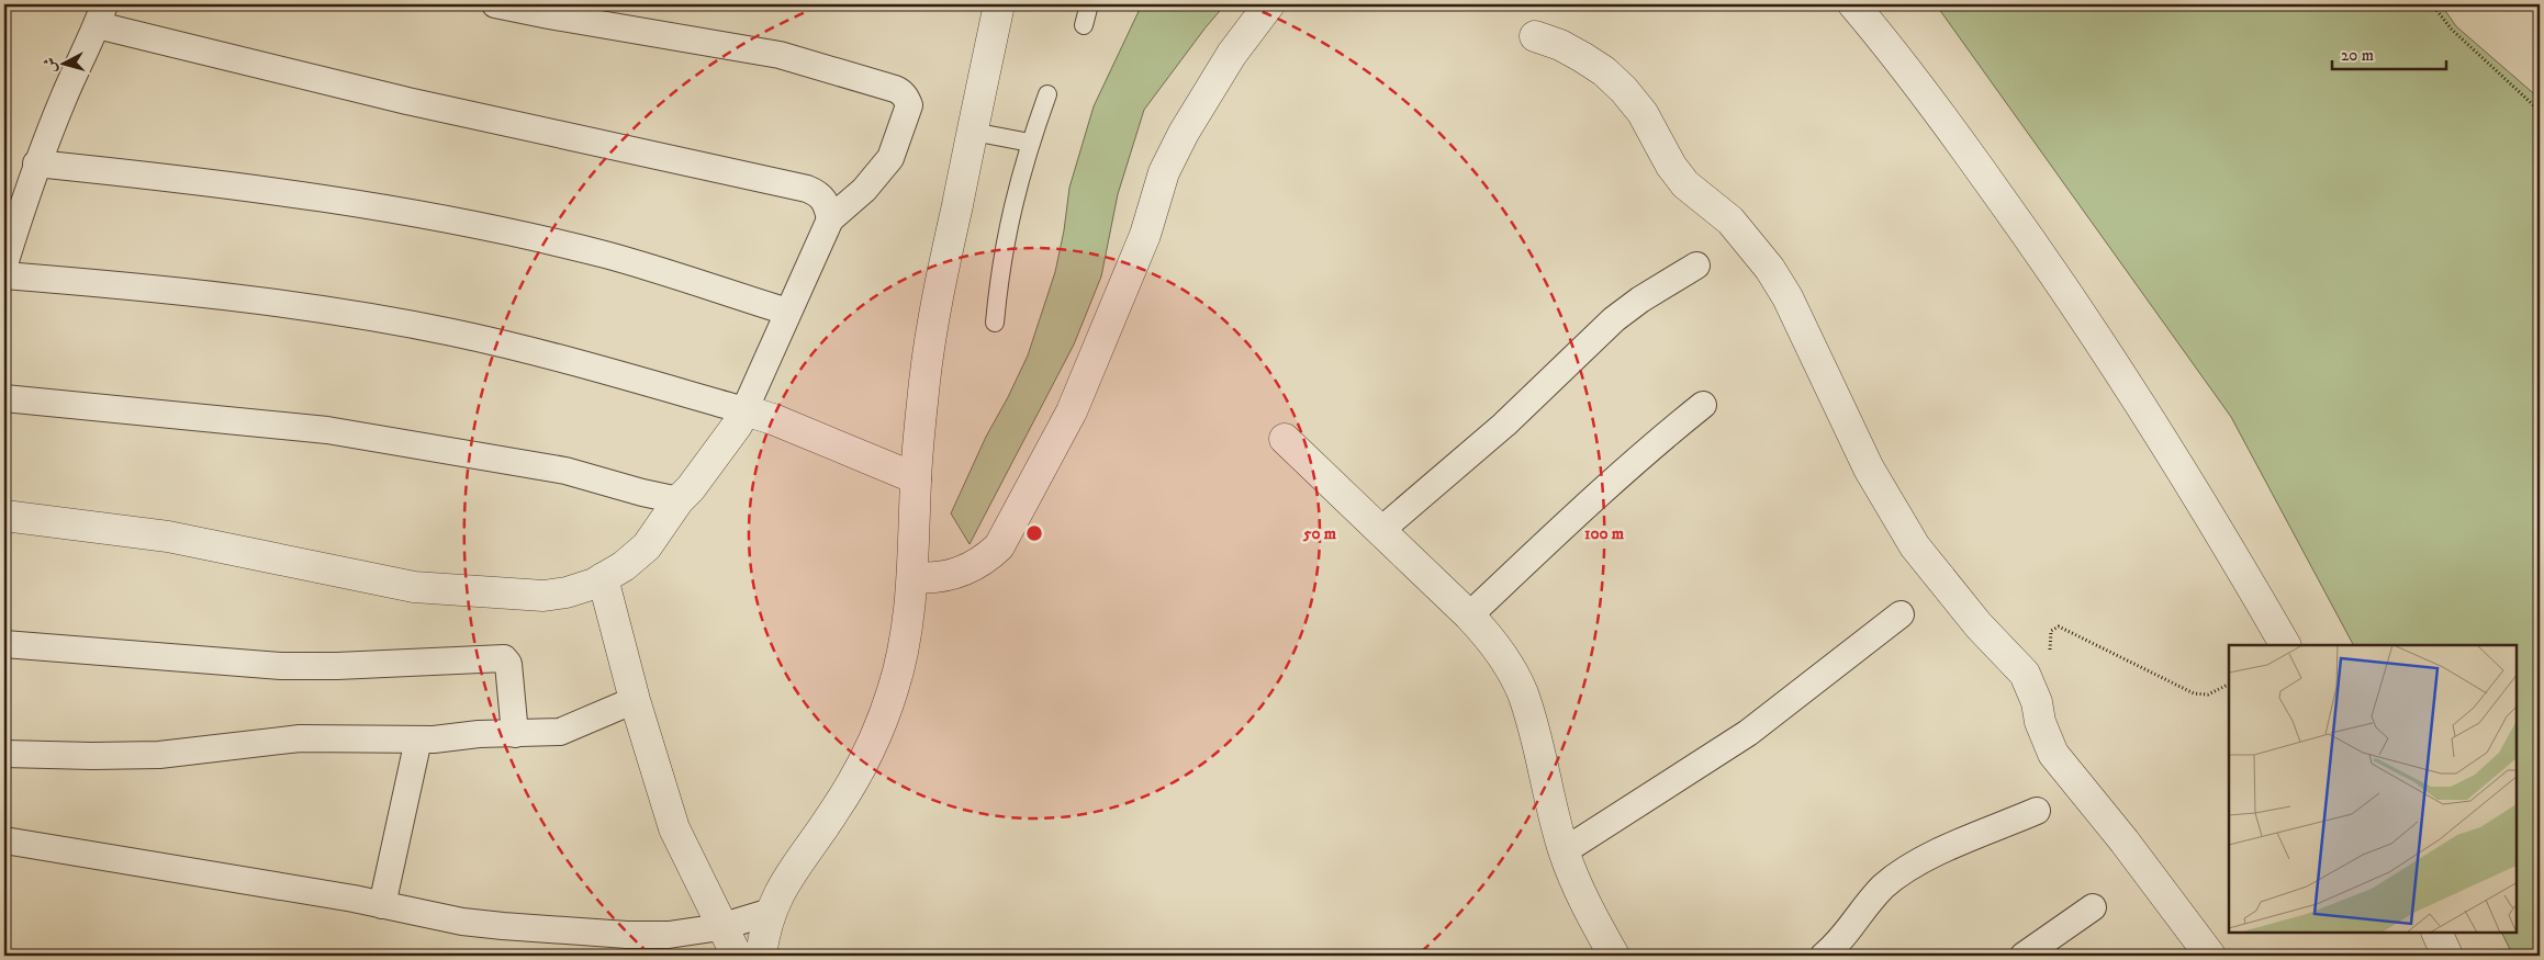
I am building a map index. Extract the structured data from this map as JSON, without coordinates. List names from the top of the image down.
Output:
{
  "scale_bar": "20 m",
  "north": "left",
  "rings": ["50 m", "100 m"]
}
